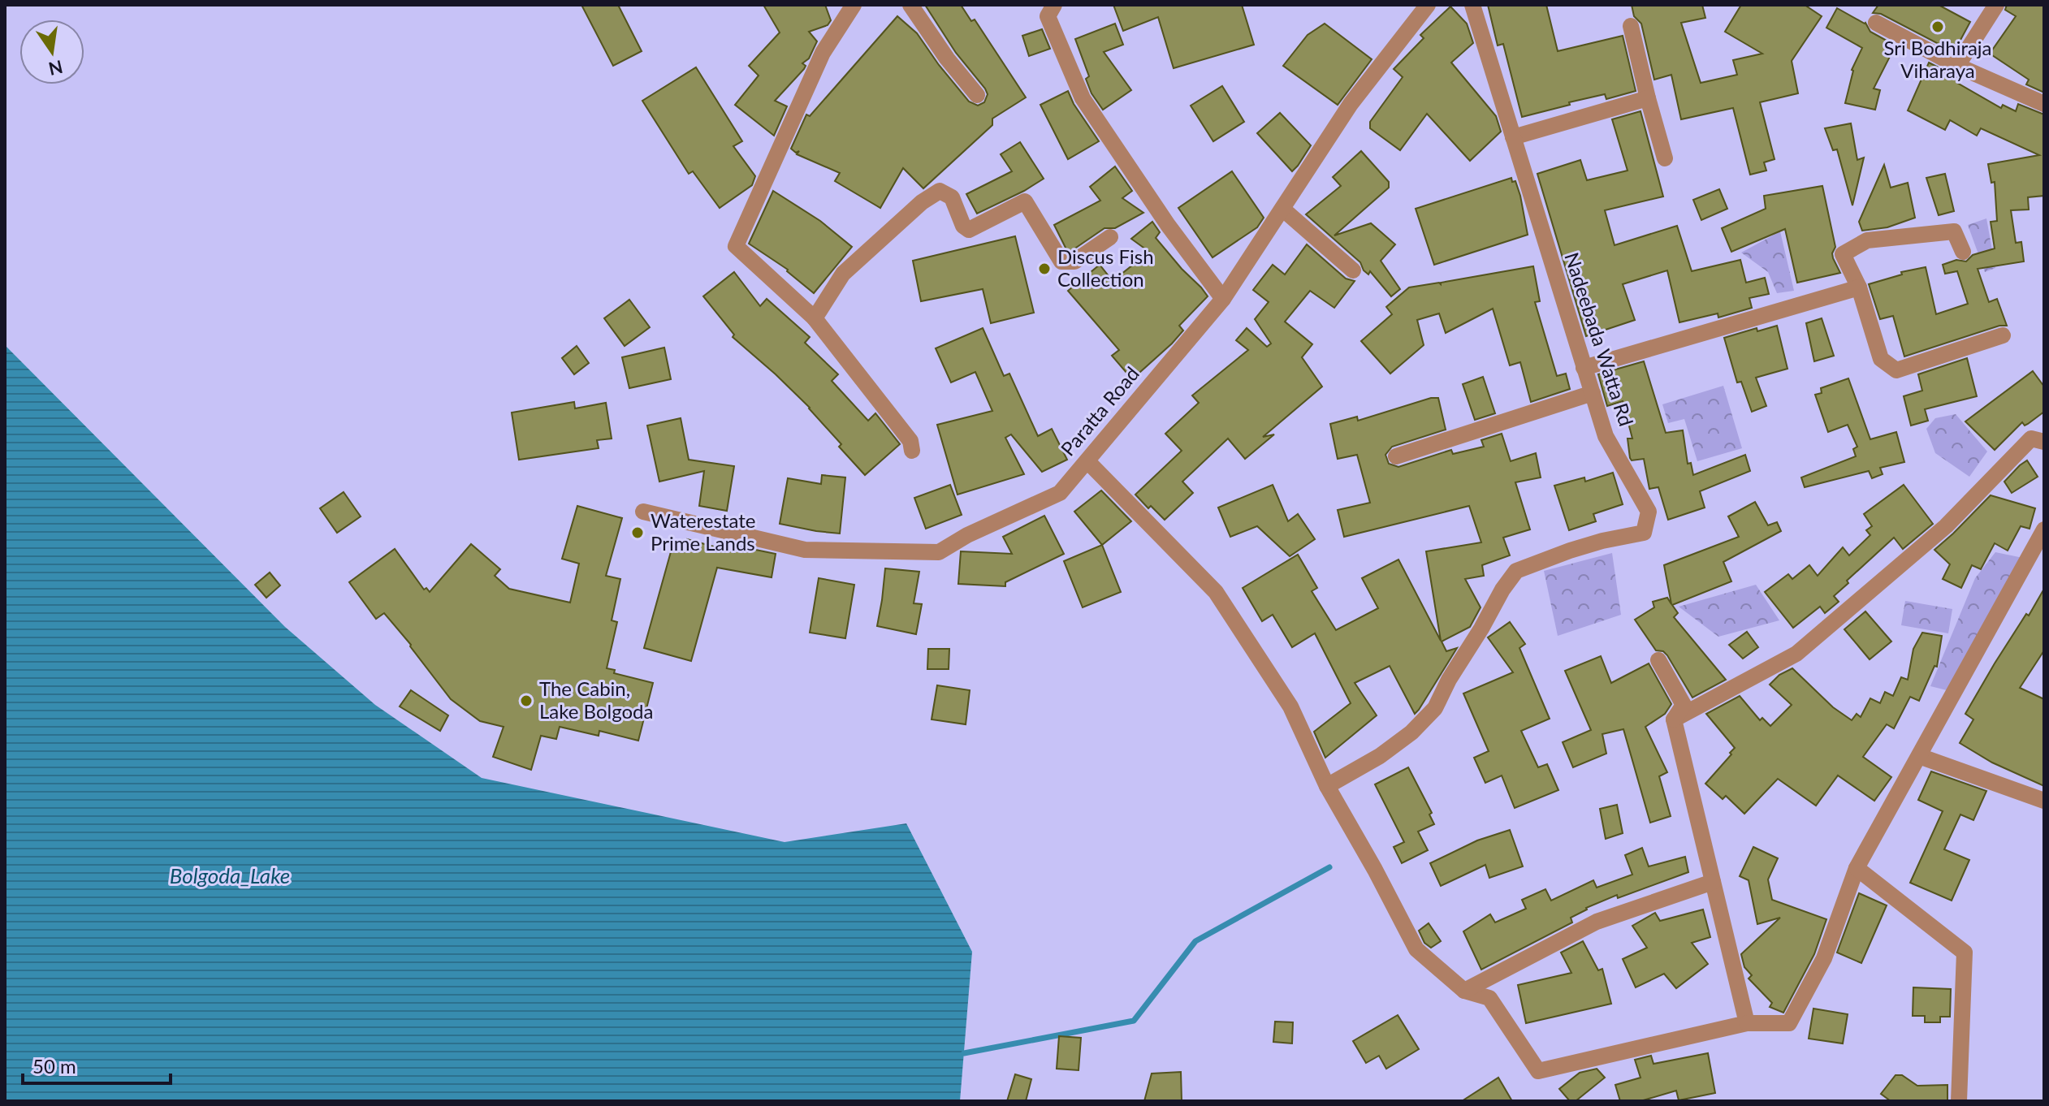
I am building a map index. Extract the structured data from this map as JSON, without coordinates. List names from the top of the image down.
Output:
{
  "streets": {
    "street": ["Nadeebada Watta Rd", "Paratta Road"]
  },
  "water": ["Bolgoda_Lake"],
  "places": [
    "Sri Bodhiraja Viharaya",
    "Discus Fish Collection",
    "Waterestate Prime Lands",
    "The Cabin, Lake Bolgoda"
  ],
  "scale_bar": "50 m",
  "north": "bottom"
}
